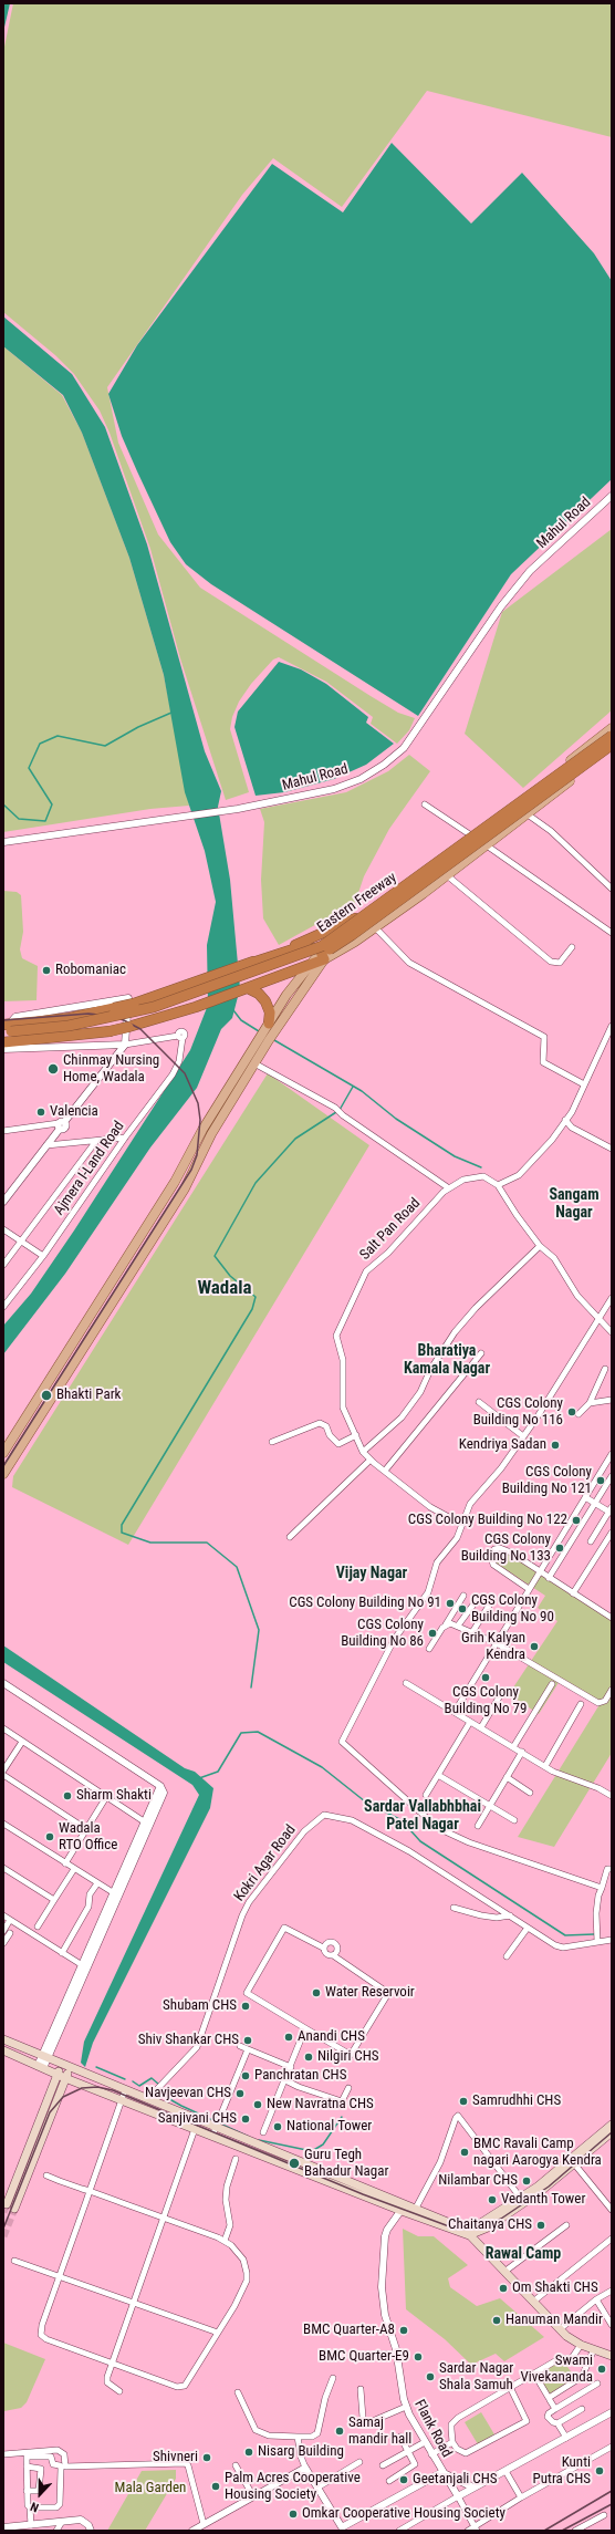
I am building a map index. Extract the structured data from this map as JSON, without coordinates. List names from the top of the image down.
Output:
{
  "streets": {
    "highway": ["Eastern Freeway"],
    "street": [
      "Mahul Road",
      "Ajmera l-Land Road",
      "Salt Pan Road",
      "Kokri Agar Road",
      "Flank Road"
    ]
  },
  "districts": [
    "Sangam Nagar",
    "Wadala",
    "Bharatiya Kamala Nagar",
    "Vijay Nagar",
    "Sardar Vallabhbhai Patel Nagar",
    "Rawal Camp"
  ],
  "parks": ["Mala Garden"],
  "places": [
    "Robomaniac",
    "Chinmay Nursing Home, Wadala",
    "Valencia",
    "Bhakti Park",
    "CGS Colony Building No 116",
    "Kendriya Sadan",
    "CGS Colony Building No 121",
    "CGS Colony Building No 122",
    "CGS Colony Building No 133",
    "CGS Colony Building No 91",
    "CGS Colony Building No 90",
    "CGS Colony Building No 86",
    "Grih Kalyan Kendra",
    "CGS Colony Building No 79",
    "Sharm Shakti",
    "Wadala RTO Office",
    "Water Reservoir",
    "Shubam CHS",
    "Anandi CHS",
    "Shiv Shankar CHS",
    "Nilgiri CHS",
    "Panchratan CHS",
    "Navjeevan CHS",
    "Samrudhhi CHS",
    "New Navratna CHS",
    "Sanjivani CHS",
    "National Tower",
    "BMC Ravali Camp nagari Aarogya Kendra",
    "Guru Tegh Bahadur Nagar",
    "Nilambar CHS",
    "Vedanth Tower",
    "Chaitanya CHS",
    "Om Shakti CHS",
    "Hanuman Mandir",
    "BMC Quarter-A8",
    "BMC Quarter-E9",
    "Swami Vivekananda",
    "Sardar Nagar Shala Samuh",
    "Samaj mandir hall",
    "Nisarg Building",
    "Shivneri",
    "Kunti Putra CHS",
    "Geetanjali CHS",
    "Palm Acres Cooperative Housing Society",
    "Omkar Cooperative Housing Society"
  ],
  "north": "bottom"
}
